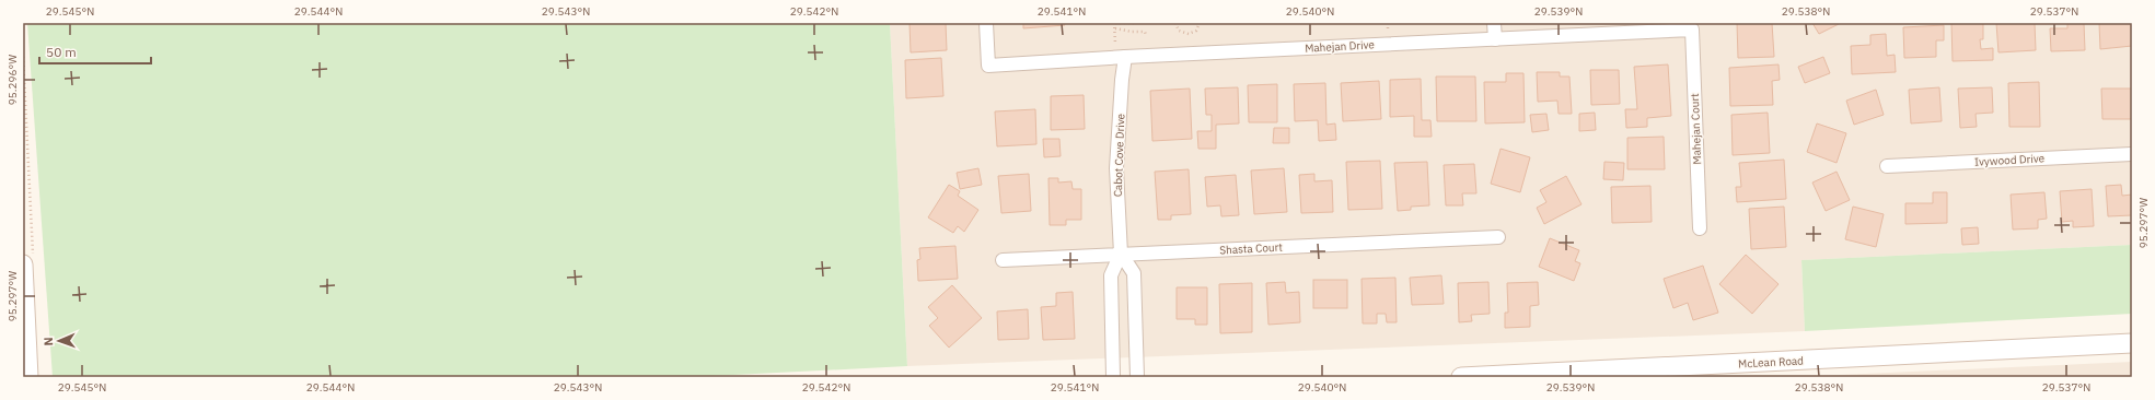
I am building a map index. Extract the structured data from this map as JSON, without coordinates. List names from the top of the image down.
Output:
{
  "streets": {
    "street": [
      "Mahejan Drive",
      "Mahejan Court",
      "Cabot Cove Drive",
      "Ivywood Drive",
      "Shasta Court",
      "McLean Road"
    ]
  },
  "crossings": [
    ["Mahejan Drive", "Mahejan Court"],
    ["Mahejan Drive", "Cabot Cove Drive"],
    ["Cabot Cove Drive", "Shasta Court"]
  ],
  "scale_bar": "50 m",
  "north": "left",
  "coordinates": [
    "29.545°N",
    "29.544°N",
    "29.543°N",
    "29.542°N",
    "29.541°N",
    "29.540°N",
    "29.539°N",
    "29.538°N",
    "29.537°N",
    "95.296°W",
    "95.297°W"
  ]
}
